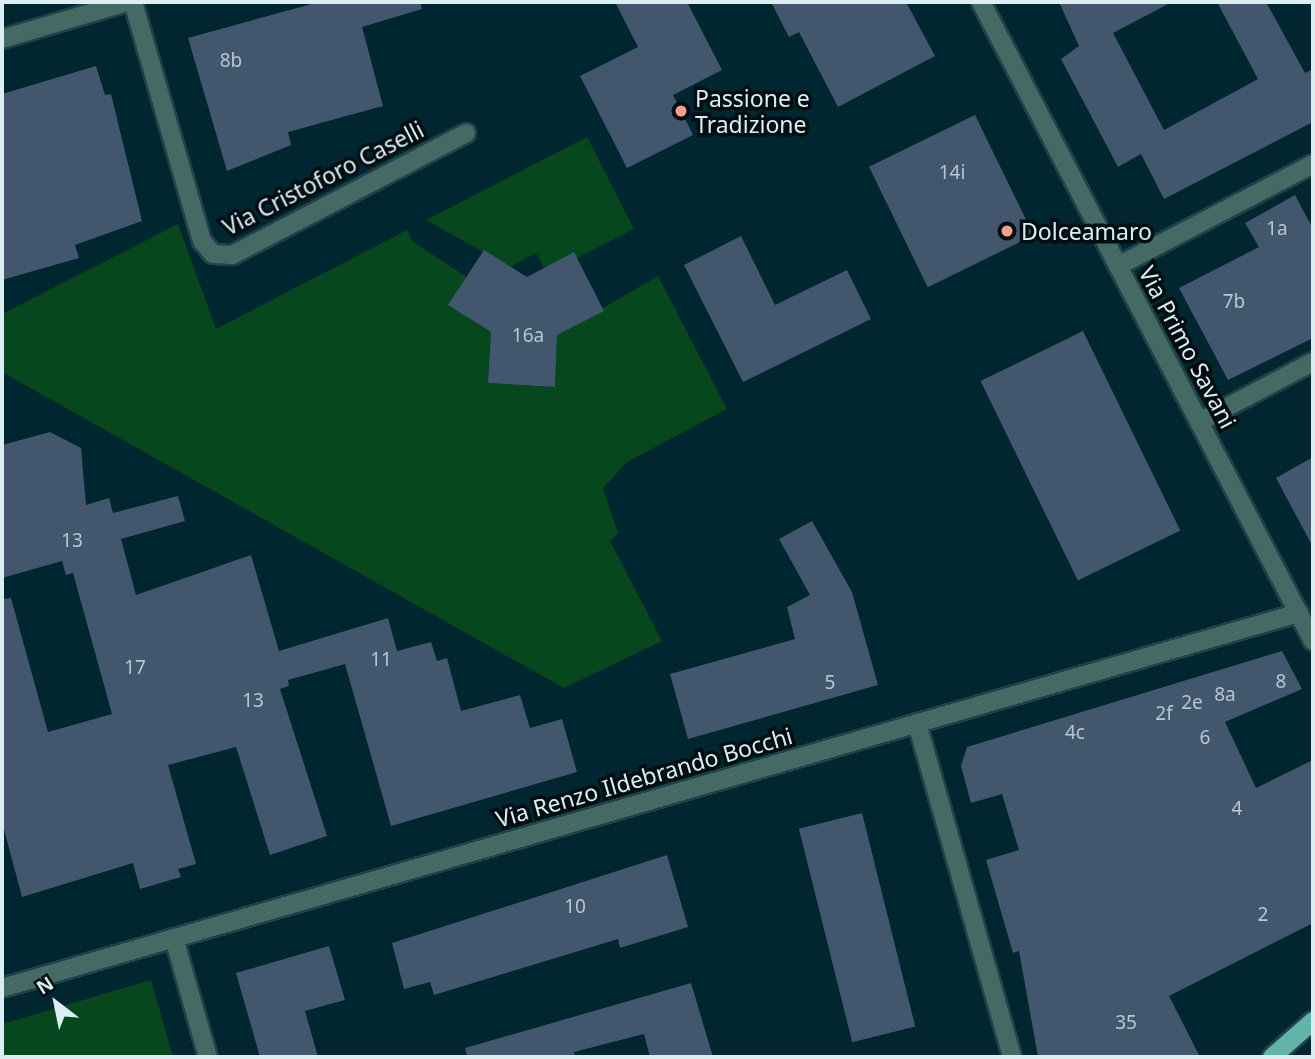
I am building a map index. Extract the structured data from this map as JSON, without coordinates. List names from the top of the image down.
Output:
{
  "streets": {
    "street": ["Via Cristoforo Caselli", "Via Primo Savani", "Via Renzo Ildebrando Bocchi"]
  },
  "crossings": [
    ["Via Primo Savani", "Via Renzo Ildebrando Bocchi"]
  ],
  "places": ["Passione e Tradizione", "Dolceamaro"],
  "house_numbers": [
    "8b",
    "14i",
    "1a",
    "7b",
    "16a",
    "13",
    "11",
    "17",
    "8",
    "5",
    "8a",
    "13",
    "2e",
    "2f",
    "4c",
    "6",
    "4",
    "10",
    "2",
    "35"
  ],
  "north": "top left"
}
